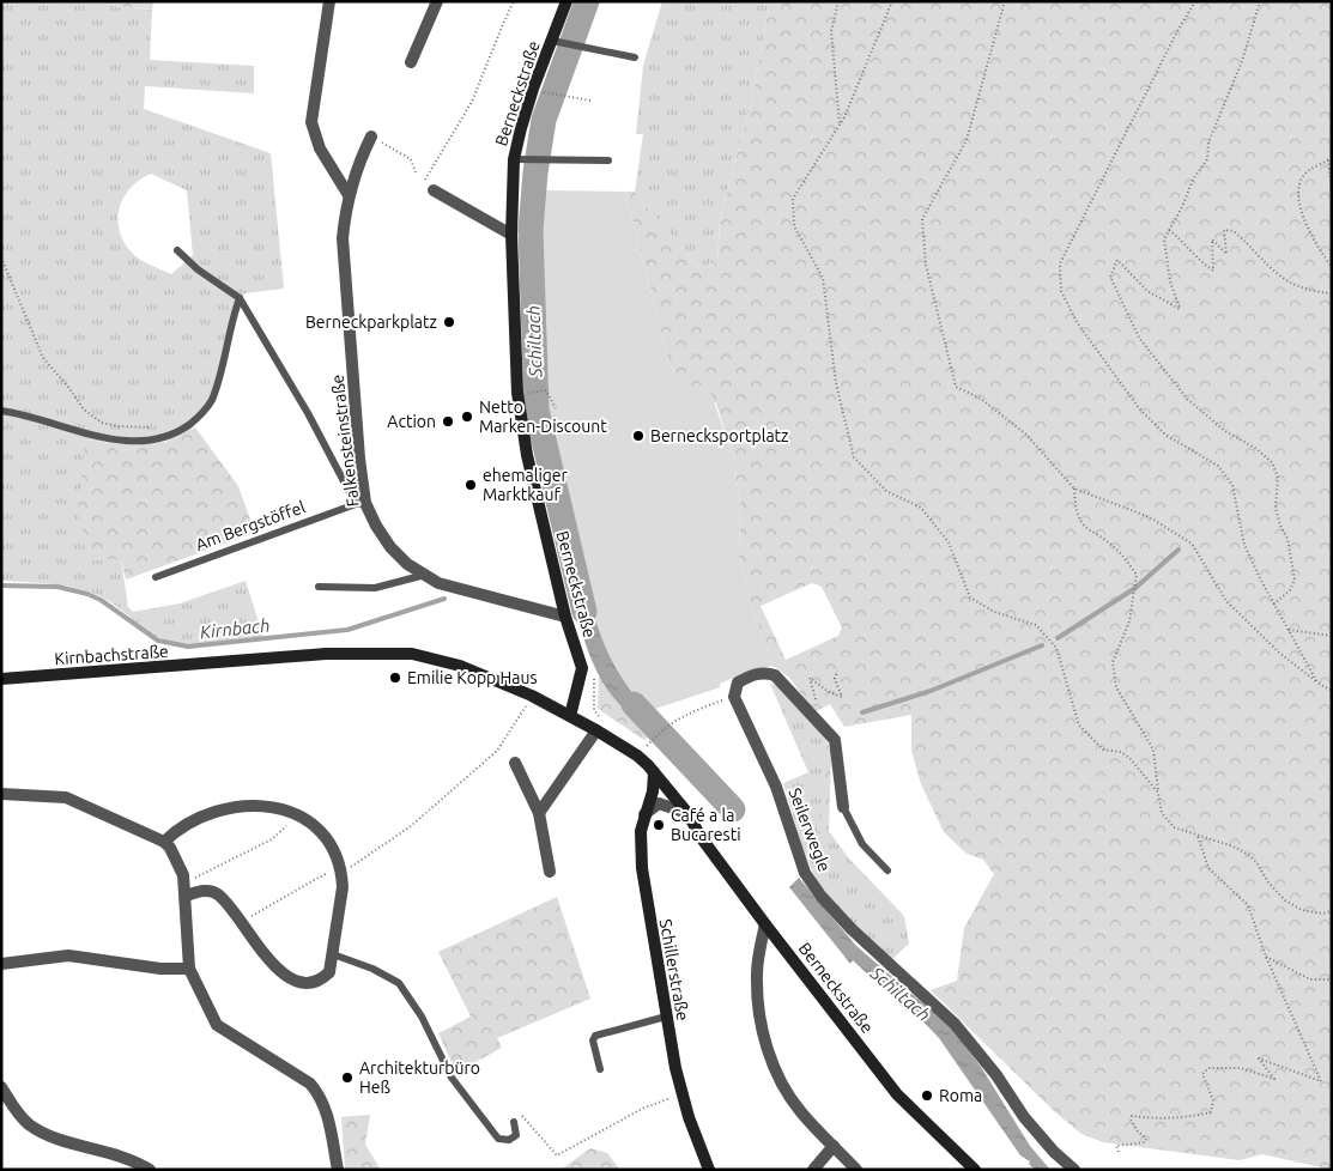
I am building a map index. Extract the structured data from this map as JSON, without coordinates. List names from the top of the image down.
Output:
{
  "streets": {
    "main road": ["Berneckstraße", "Kirnbachstraße", "Schillerstraße"],
    "street": ["Falkensteinstraße", "Seilerwegle"],
    "lane": ["Am Bergstöffel"]
  },
  "crossings": [
    ["Berneckstraße", "Falkensteinstraße"],
    ["Berneckstraße", "Kirnbachstraße"],
    ["Berneckstraße", "Schillerstraße"],
    ["Falkensteinstraße", "Am Bergstöffel"]
  ],
  "water": ["Schiltach", "Kirnbach"],
  "places": [
    "Berneckparkplatz",
    "Netto Marken-Discount",
    "Action",
    "Bernecksportplatz",
    "ehemaliger Marktkauf",
    "Emilie Kopp Haus",
    "Café a la Bucaresti",
    "Architekturbüro Heß",
    "Roma"
  ]
}
